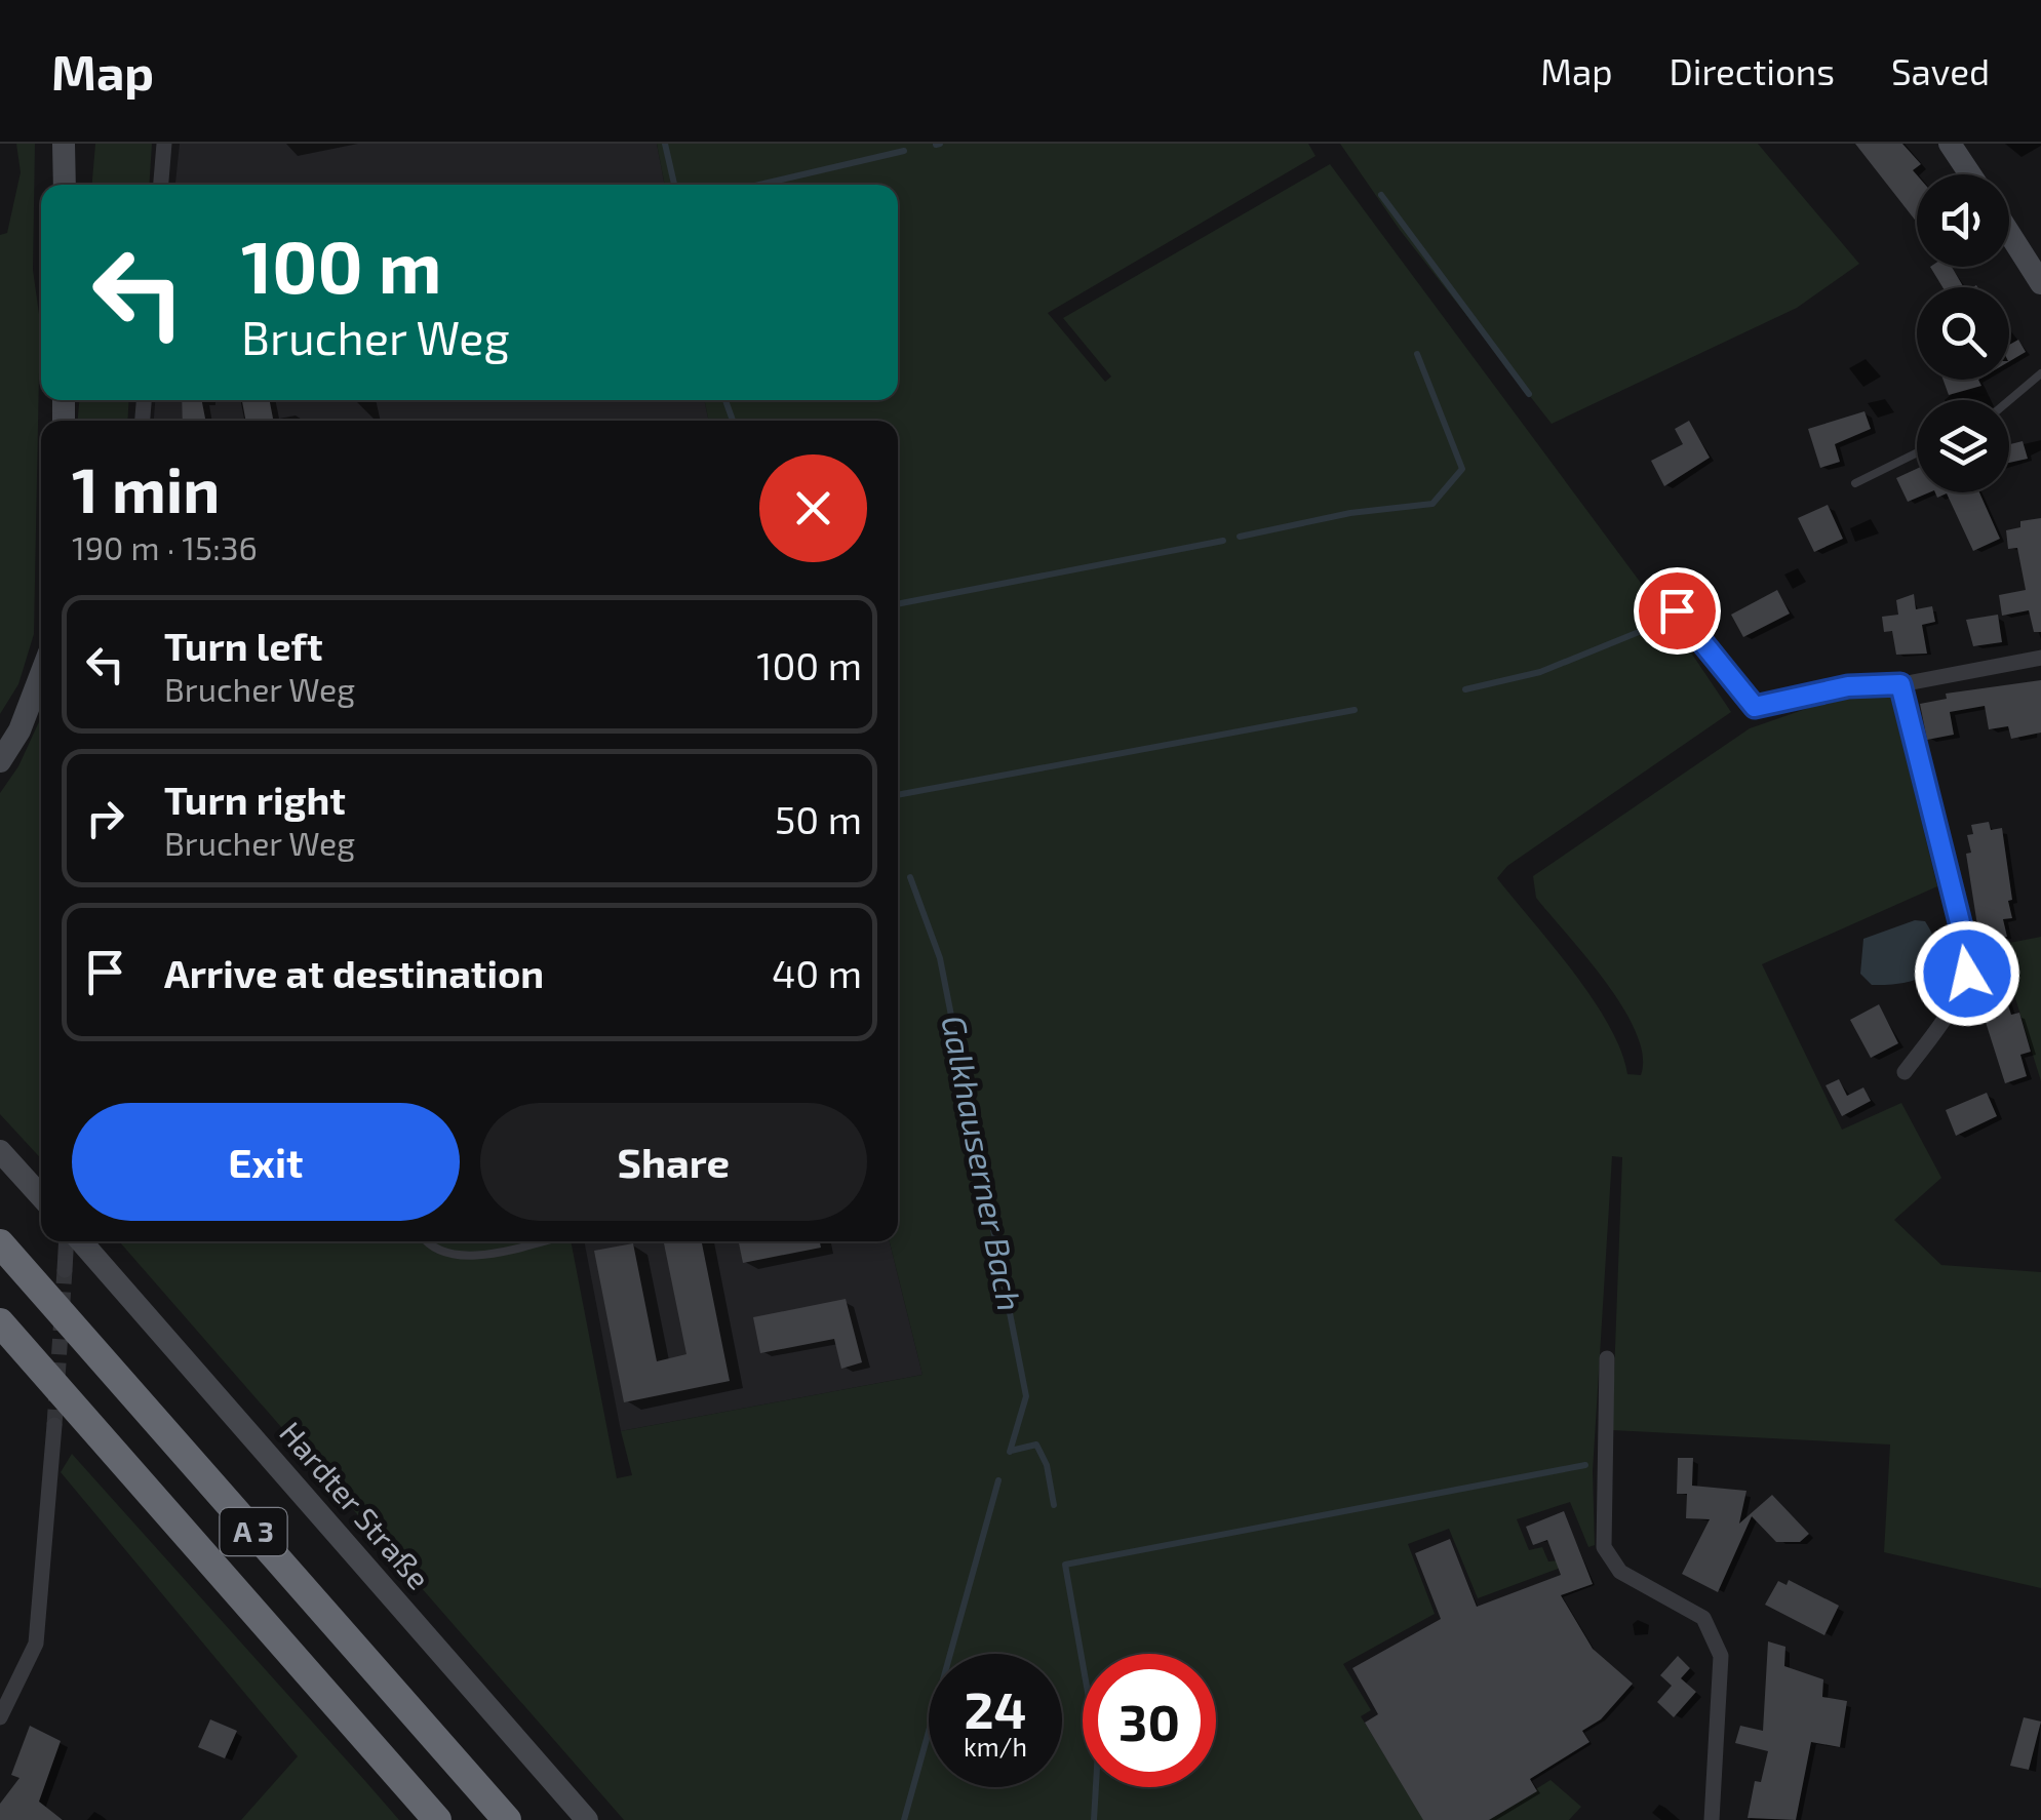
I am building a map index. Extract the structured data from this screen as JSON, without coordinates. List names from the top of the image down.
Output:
{
  "streets": {
    "highway": ["A 3"],
    "main road": ["Hardter Straße"]
  },
  "water": ["Galkhauserner Bach"],
  "page": {
    "header": "Map",
    "nav": ["Map", "Directions", "Saved"],
    "turn": ["100 m", "Brucher Weg"],
    "heading": ["1 min", "190 m · 15:36"],
    "list": [
      {
        "name": "Turn left",
        "note": "Brucher Weg",
        "value": "100 m"
      },
      {
        "name": "Turn right",
        "note": "Brucher Weg",
        "value": "50 m"
      },
      {
        "name": "Arrive at destination",
        "value": "40 m"
      }
    ],
    "buttons": ["Exit", "Share"],
    "speed": "24 km/h",
    "limit": "30"
  }
}
